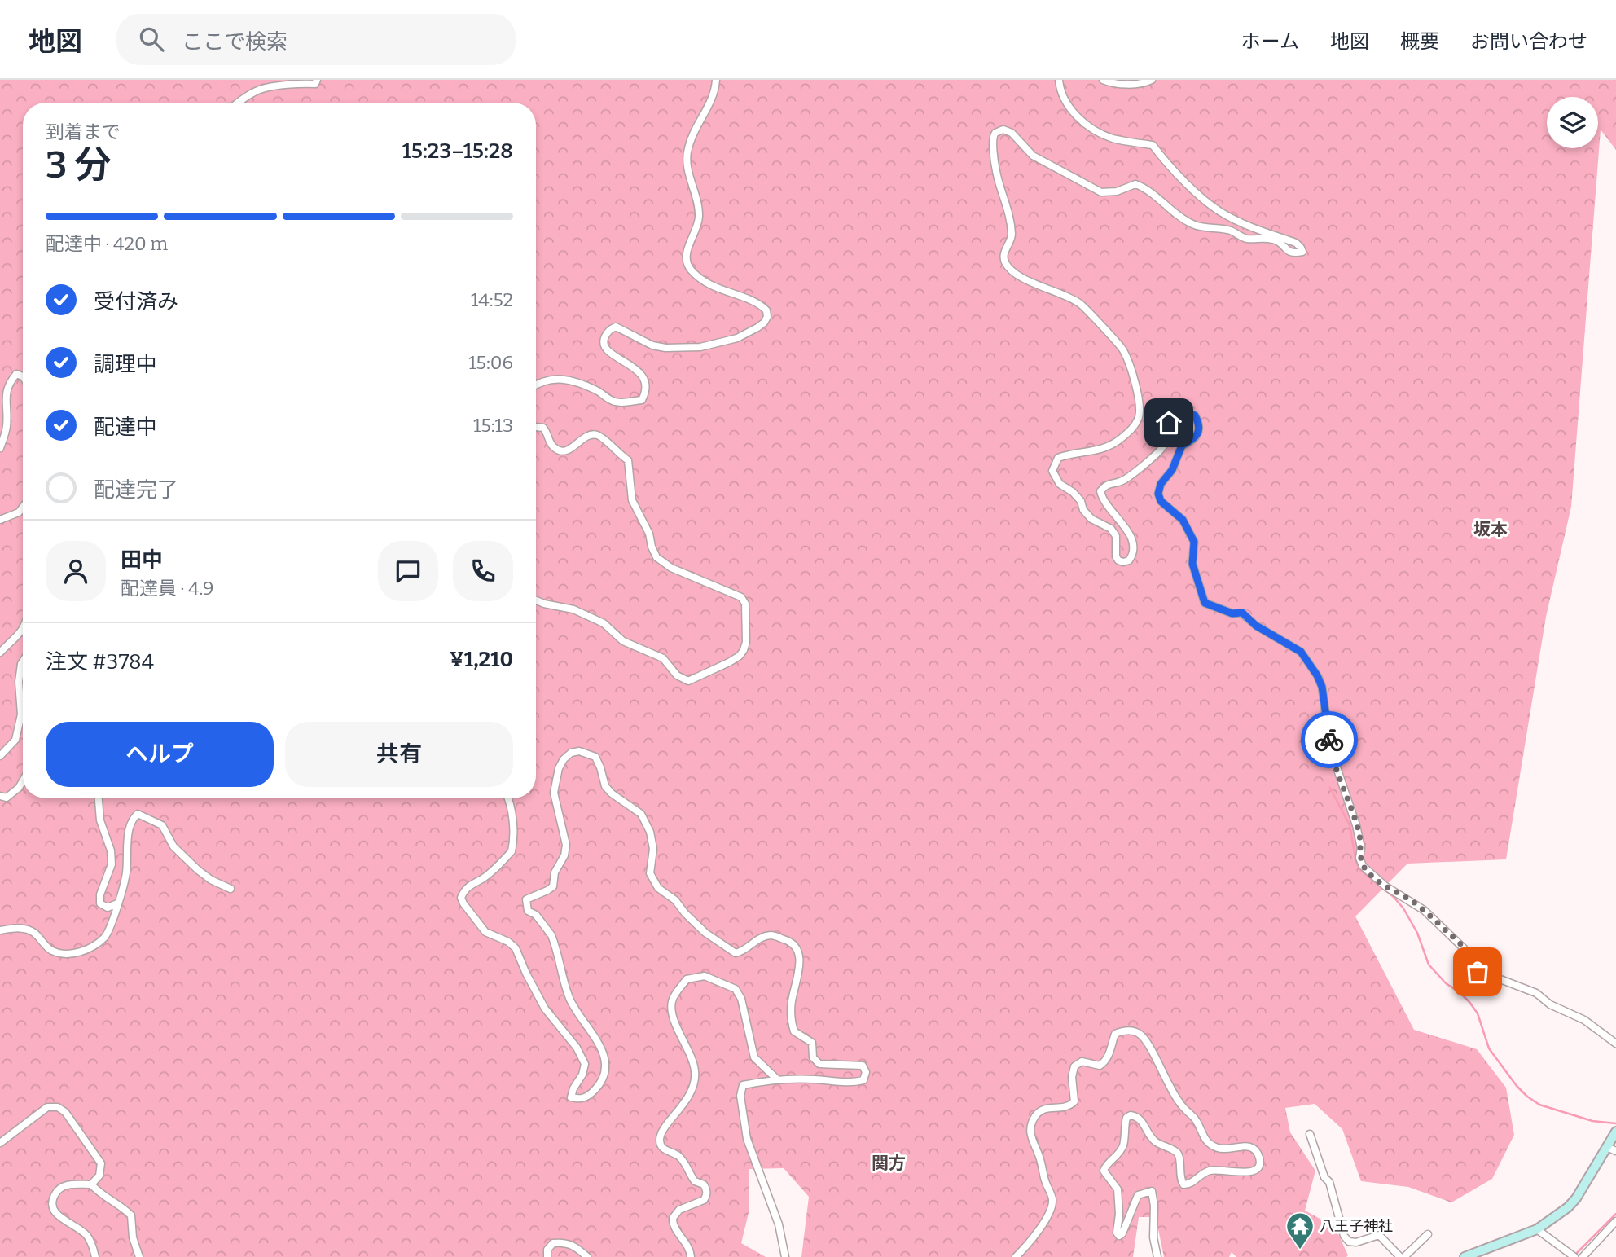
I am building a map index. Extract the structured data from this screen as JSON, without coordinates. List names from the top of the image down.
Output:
{
  "districts": ["坂本", "関方"],
  "places": {
    "temple": ["八王子神社"]
  },
  "page": {
    "header": "地図",
    "search": "ここで検索",
    "nav": [
      "ホーム",
      "地図",
      "概要",
      "お問い合わせ"
    ],
    "heading": ["3 分", "到着まで", "15:23–15:28"],
    "panel": [
      "田中",
      "配達員 · 4.9",
      "注文 #3784",
      "¥1,210"
    ],
    "bar": "配達中 · 420 m",
    "list": [
      ["受付済み", "14:52"],
      ["調理中", "15:06"],
      ["配達中", "15:13"],
      "配達完了"
    ],
    "buttons": ["ヘルプ", "共有"]
  }
}
